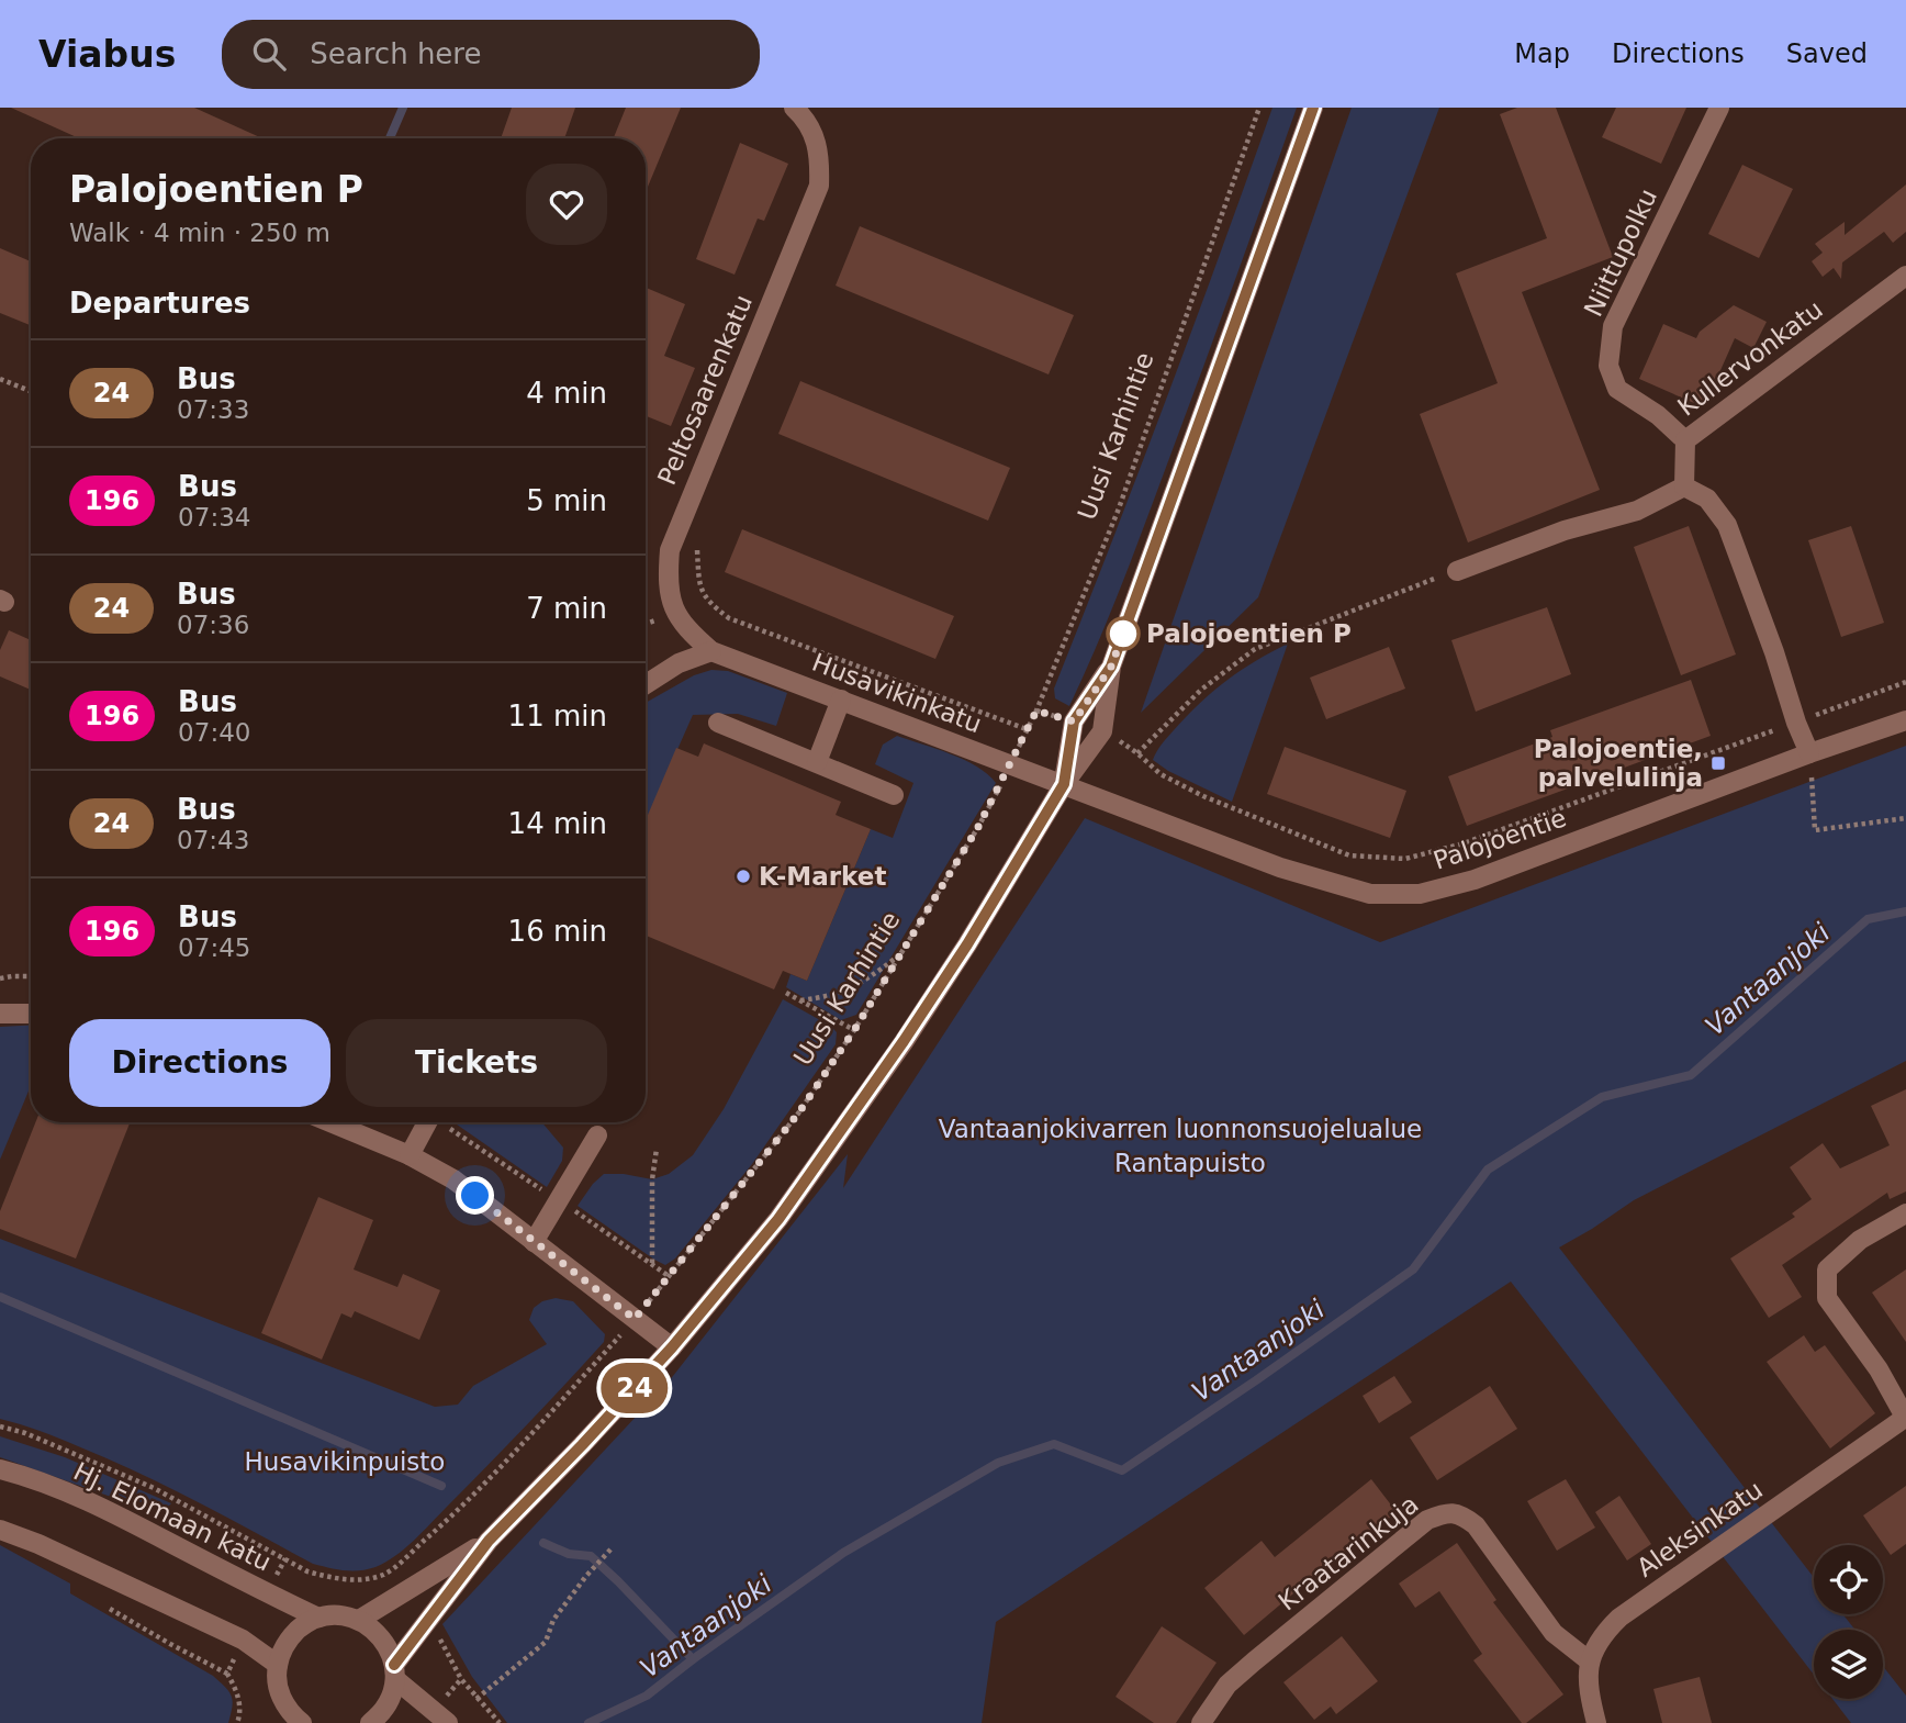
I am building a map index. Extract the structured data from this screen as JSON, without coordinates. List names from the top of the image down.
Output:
{
  "streets": {
    "street": [
      "Niittupolku",
      "Kullervonkatu",
      "Peltosaarenkatu",
      "Husavikinkatu",
      "Palojoentie",
      "Hj. Elomaan katu",
      "Aleksinkatu",
      "Kraatarinkuja"
    ],
    "path": ["Uusi Karhintie"]
  },
  "crossings": [
    ["Niittupolku", "Kullervonkatu"],
    ["Peltosaarenkatu", "Husavikinkatu"],
    ["Uusi Karhintie", "Husavikinkatu"],
    ["Husavikinkatu", "Palojoentie"],
    ["Aleksinkatu", "Kraatarinkuja"]
  ],
  "water": ["Vantaanjoki"],
  "parks": ["Vantaanjokivarren luonnonsuojelualue", "Rantapuisto", "Husavikinpuisto"],
  "places": {
    "other": ["Palojoentien P", "K-Market"],
    "transit": ["Palojoentie, palvelulinja"]
  },
  "lines": ["bus line 24"],
  "page": {
    "header": "Viabus",
    "search": "Search here",
    "nav": ["Map", "Directions", "Saved"],
    "on_map": "24",
    "heading": [
      ["Palojoentien P", "Walk · 4 min · 250 m"],
      "Departures"
    ],
    "list": [
      {
        "mark": "24",
        "name": "Bus",
        "note": "07:33",
        "value": "4 min"
      },
      {
        "mark": "196",
        "name": "Bus",
        "note": "07:34",
        "value": "5 min"
      },
      {
        "mark": "24",
        "name": "Bus",
        "note": "07:36",
        "value": "7 min"
      },
      {
        "mark": "196",
        "name": "Bus",
        "note": "07:40",
        "value": "11 min"
      },
      {
        "mark": "24",
        "name": "Bus",
        "note": "07:43",
        "value": "14 min"
      },
      {
        "mark": "196",
        "name": "Bus",
        "note": "07:45",
        "value": "16 min"
      }
    ],
    "buttons": ["Directions", "Tickets"]
  }
}
